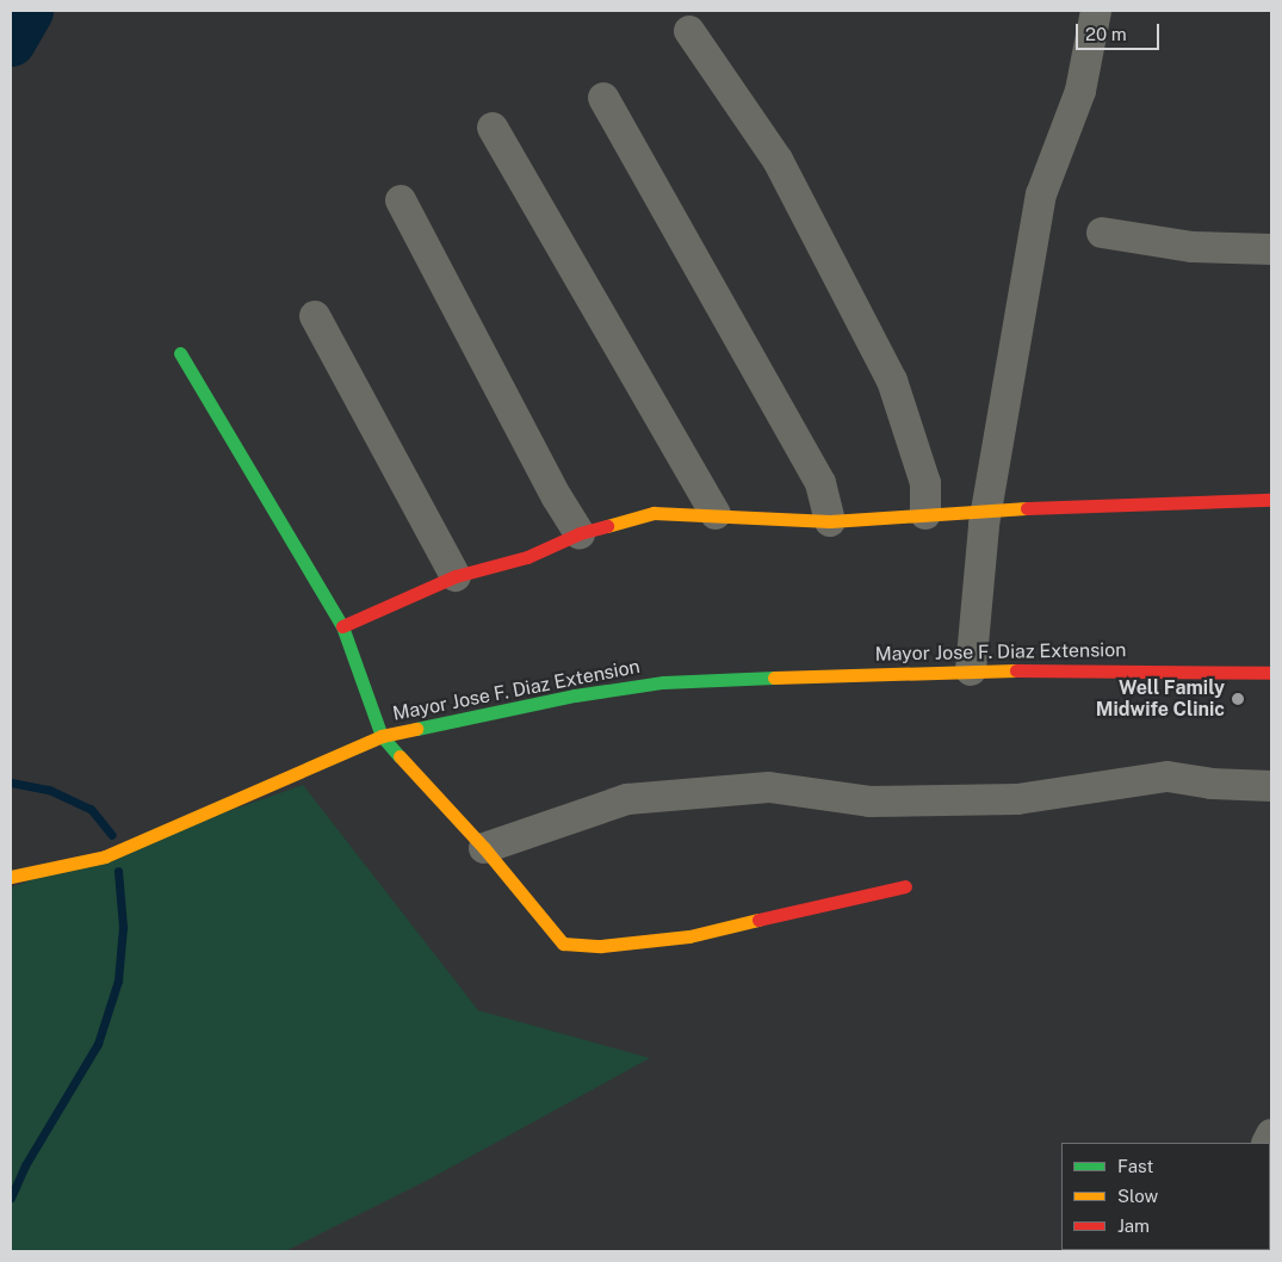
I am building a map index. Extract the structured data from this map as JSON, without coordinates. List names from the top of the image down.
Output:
{
  "streets": {
    "street": ["Mayor Jose F. Diaz Extension"]
  },
  "places": ["Well Family Midwife Clinic"],
  "legend": ["Fast", "Slow", "Jam"],
  "scale_bar": "20 m"
}
